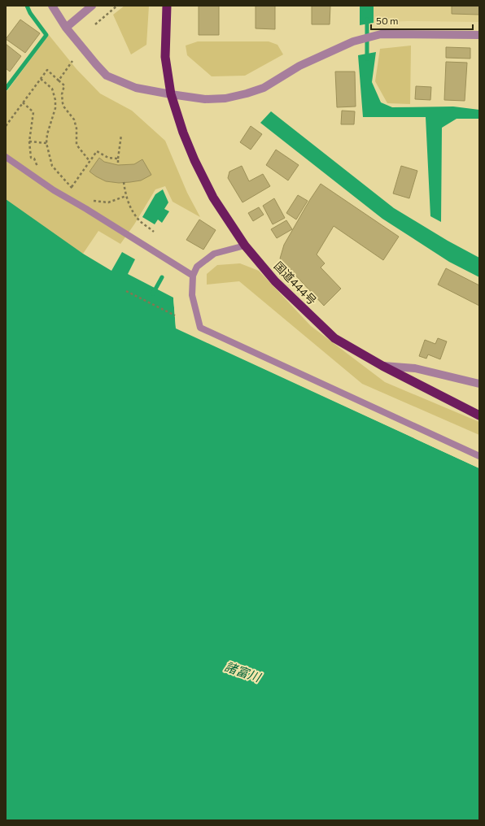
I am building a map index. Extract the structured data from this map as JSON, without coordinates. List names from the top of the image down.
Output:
{
  "streets": {
    "highway": ["国道444号"]
  },
  "water": ["諸富川"],
  "scale_bar": "50 m"
}
